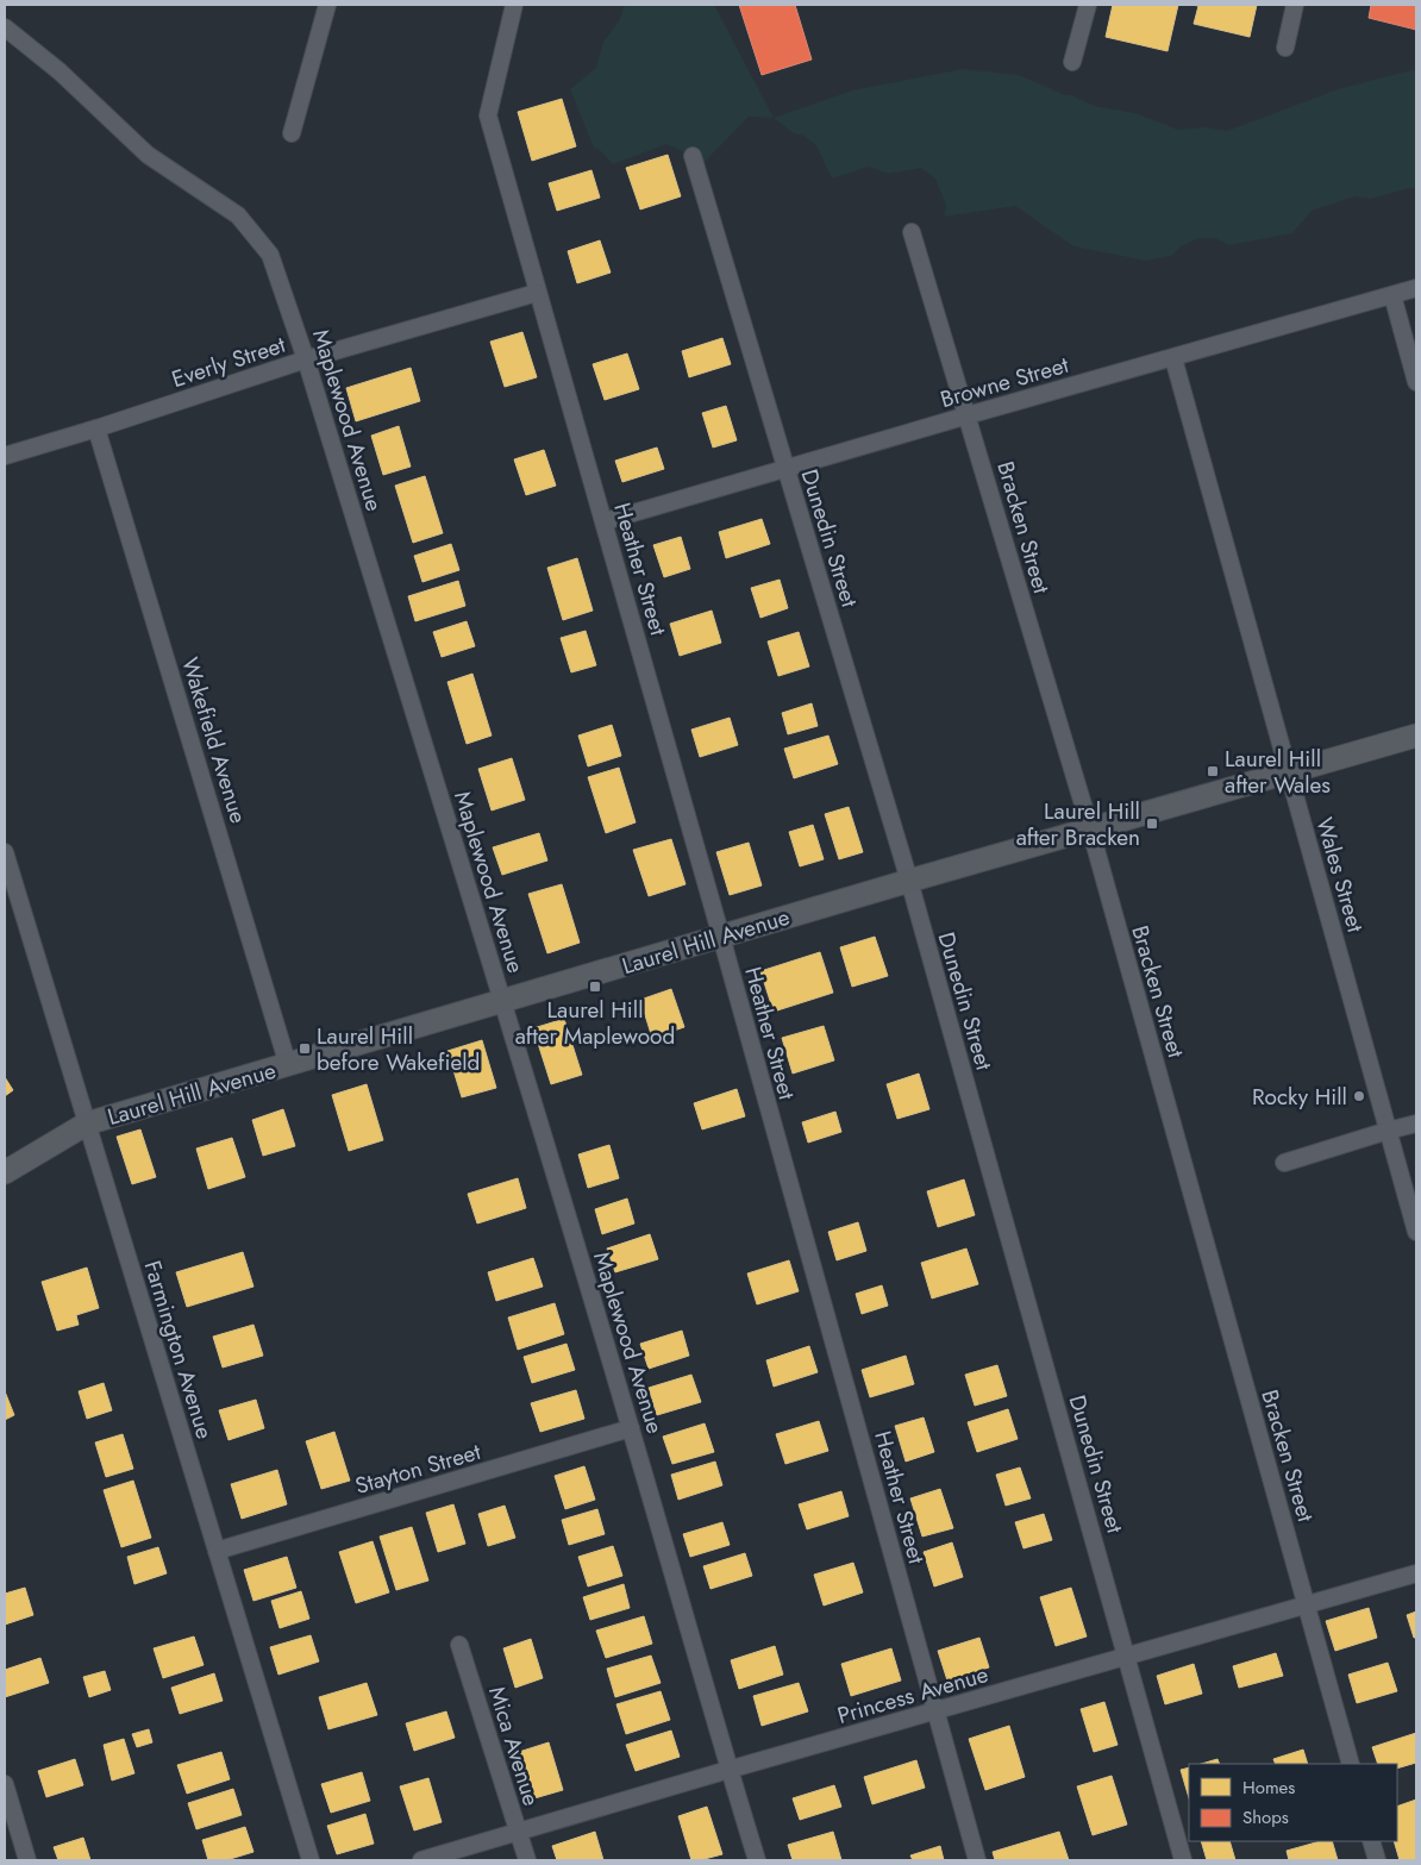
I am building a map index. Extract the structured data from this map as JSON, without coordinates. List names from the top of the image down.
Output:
{
  "streets": {
    "street": [
      "Everly Street",
      "Browne Street",
      "Maplewood Avenue",
      "Bracken Street",
      "Dunedin Street",
      "Heather Street",
      "Wakefield Avenue",
      "Wales Street",
      "Laurel Hill Avenue",
      "Farmington Avenue",
      "Stayton Street",
      "Princess Avenue",
      "Mica Avenue"
    ]
  },
  "crossings": [
    ["Everly Street", "Maplewood Avenue"],
    ["Everly Street", "Heather Street"],
    ["Everly Street", "Wakefield Avenue"],
    ["Browne Street", "Bracken Street"],
    ["Browne Street", "Dunedin Street"],
    ["Browne Street", "Heather Street"],
    ["Browne Street", "Wales Street"],
    ["Maplewood Avenue", "Laurel Hill Avenue"],
    ["Maplewood Avenue", "Stayton Street"],
    ["Maplewood Avenue", "Princess Avenue"],
    ["Bracken Street", "Laurel Hill Avenue"],
    ["Bracken Street", "Princess Avenue"],
    ["Dunedin Street", "Laurel Hill Avenue"],
    ["Dunedin Street", "Princess Avenue"],
    ["Heather Street", "Laurel Hill Avenue"],
    ["Heather Street", "Princess Avenue"],
    ["Wakefield Avenue", "Laurel Hill Avenue"],
    ["Wales Street", "Laurel Hill Avenue"],
    ["Laurel Hill Avenue", "Farmington Avenue"],
    ["Farmington Avenue", "Stayton Street"],
    ["Princess Avenue", "Mica Avenue"]
  ],
  "places": {
    "transit": [
      "Laurel Hill after Wales",
      "Laurel Hill after Bracken",
      "Laurel Hill after Maplewood",
      "Laurel Hill before Wakefield"
    ],
    "other": ["Rocky Hill"]
  },
  "legend": ["Homes", "Shops"]
}
